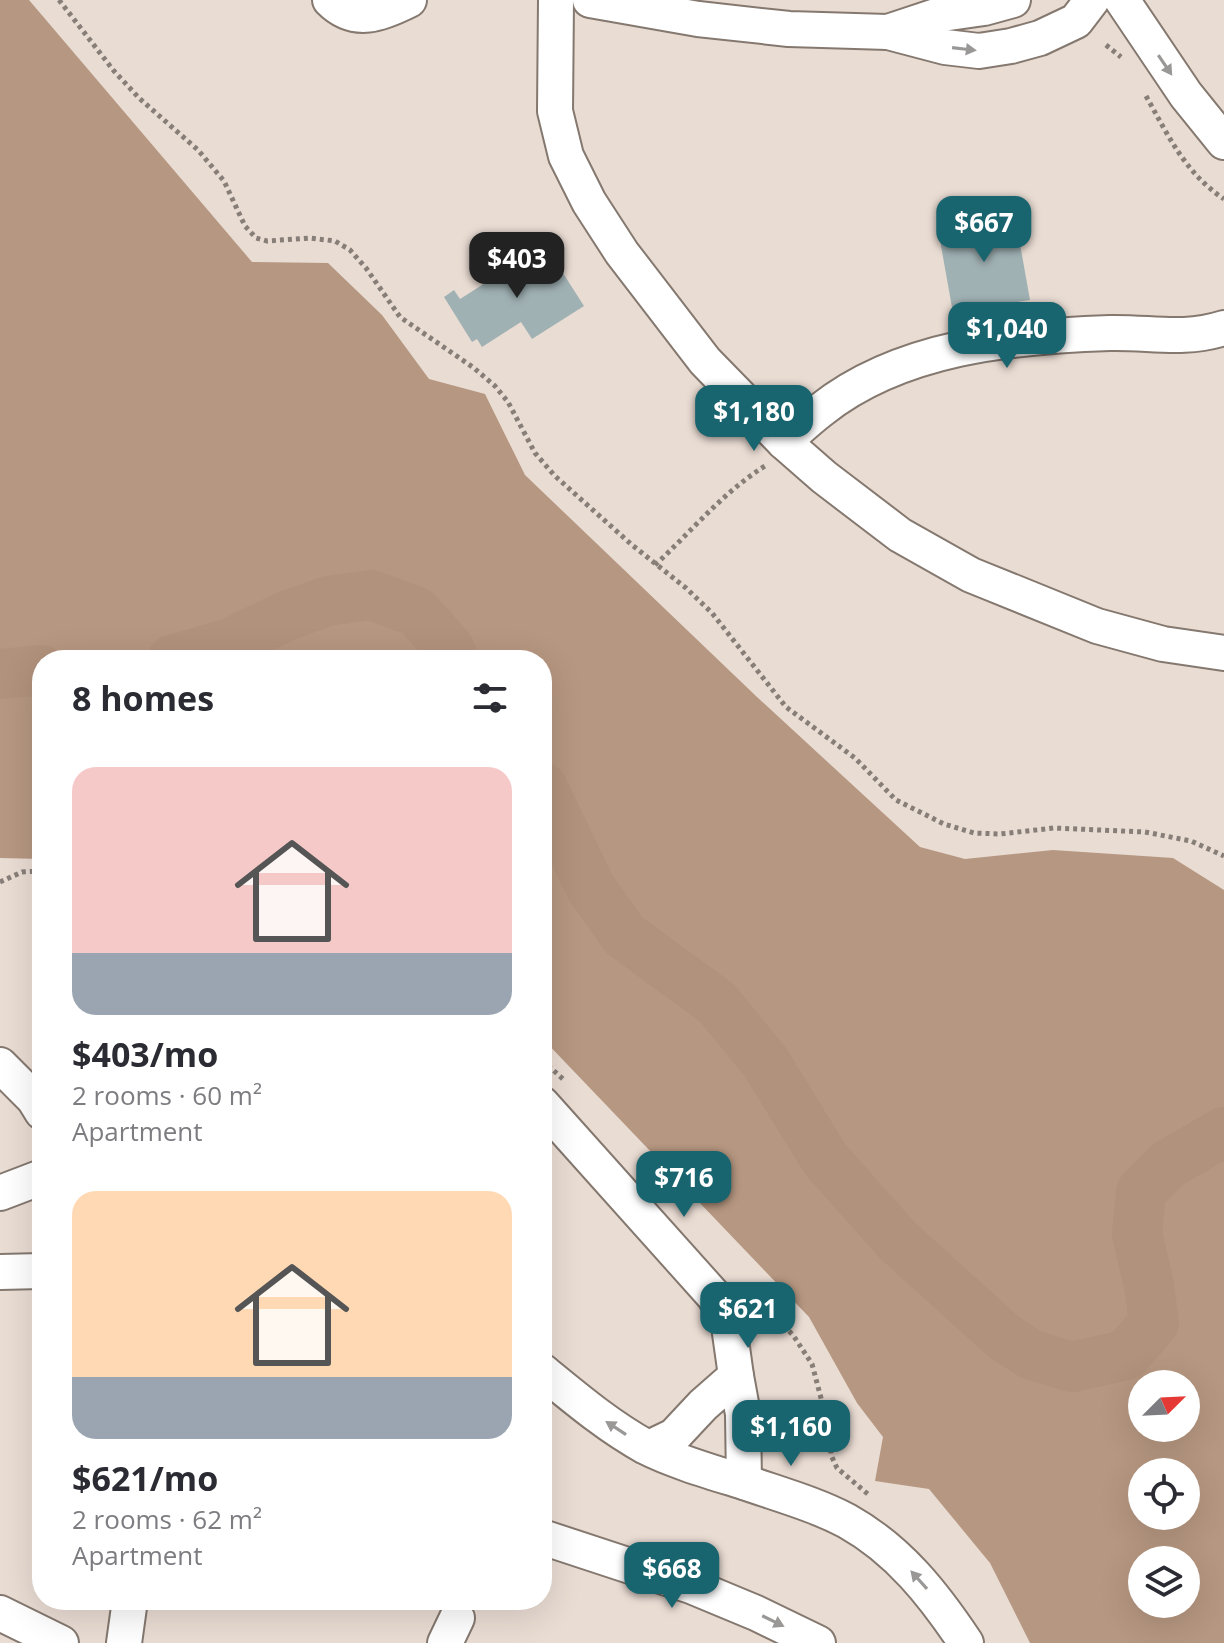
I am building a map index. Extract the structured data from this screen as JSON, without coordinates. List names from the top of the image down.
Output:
{
  "north": "top right",
  "page": {
    "price": [
      "$667",
      "$403",
      "$1,040",
      "$1,180",
      "$716",
      "$621",
      "$1,160",
      "$668"
    ],
    "heading": "8 homes",
    "list": [
      {
        "name": "$403/mo",
        "note": "2 rooms · 60 m² · Apartment"
      },
      {
        "name": "$621/mo",
        "note": "2 rooms · 62 m² · Apartment"
      }
    ]
  }
}
